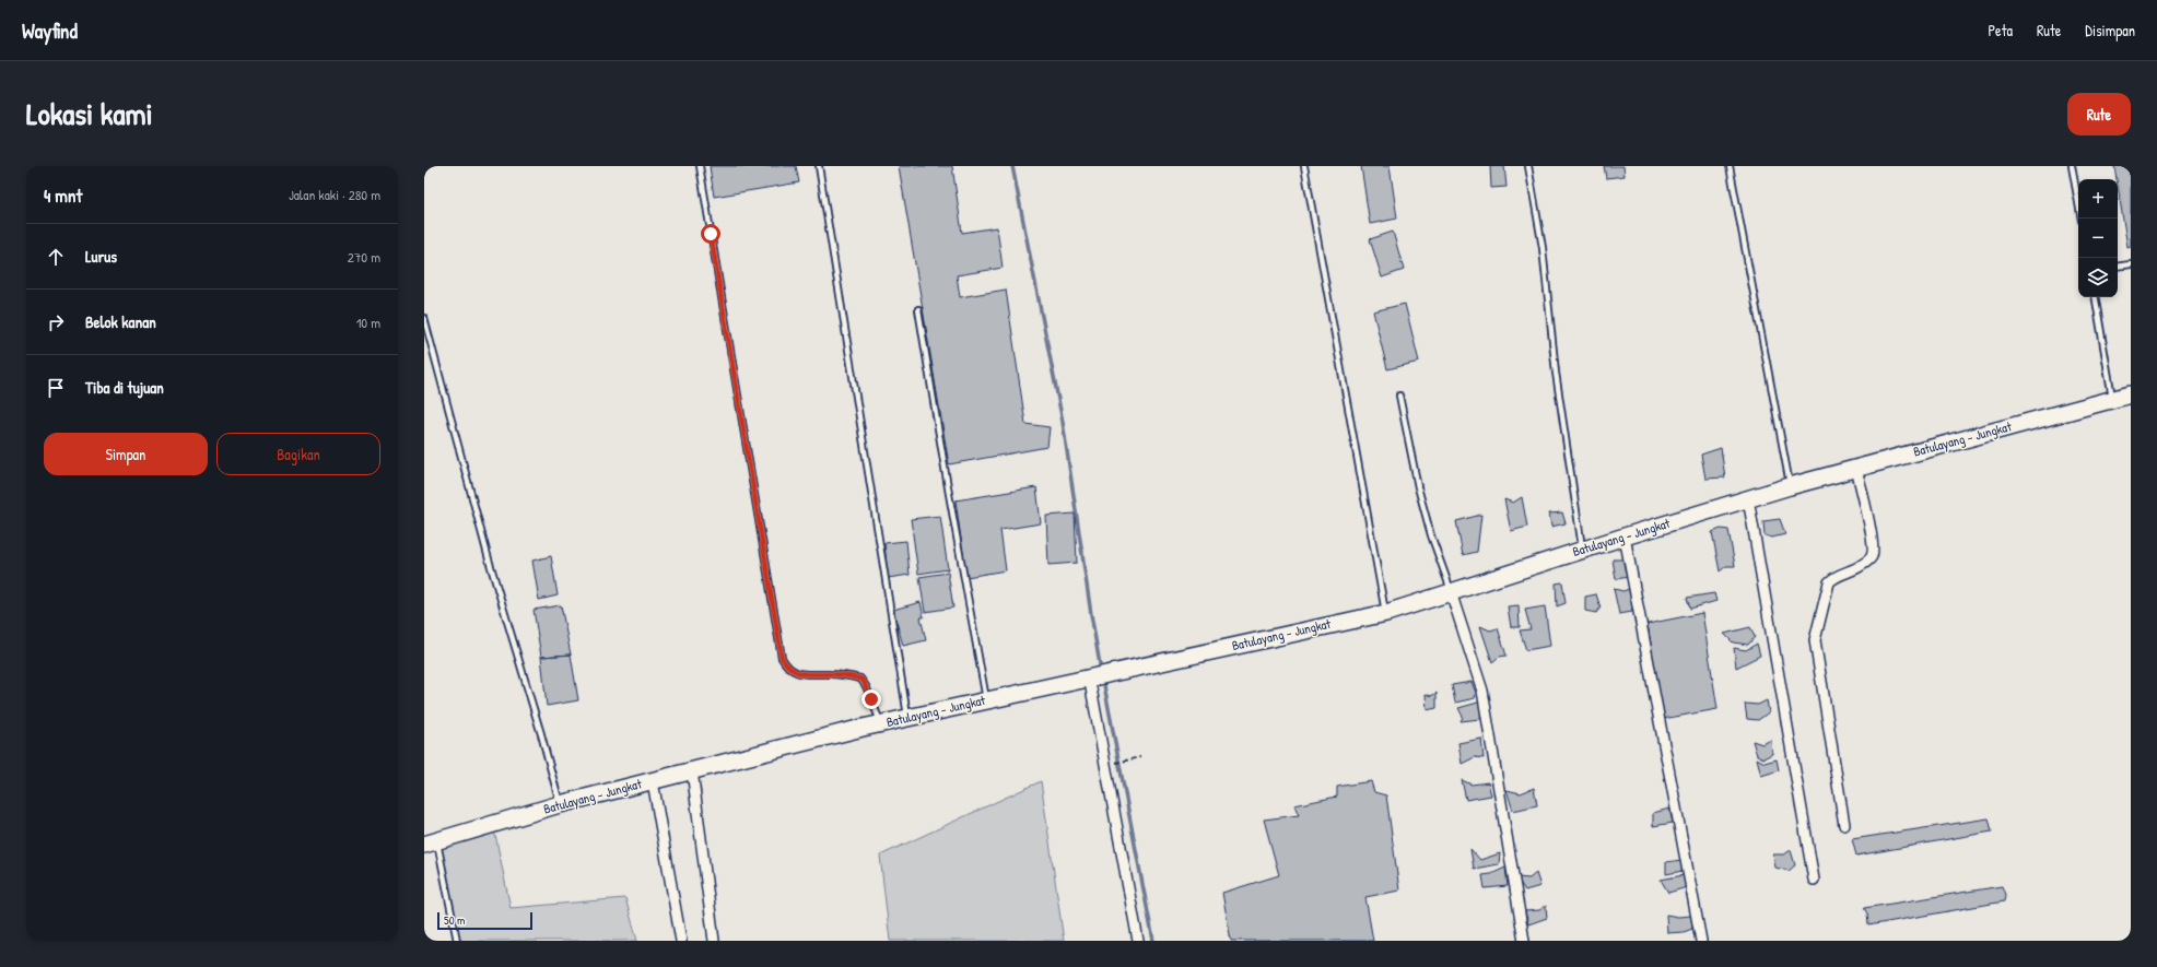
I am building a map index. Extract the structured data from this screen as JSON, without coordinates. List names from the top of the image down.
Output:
{
  "streets": {
    "highway": ["Batulayang - Jungkat"]
  },
  "scale_bar": "50 m",
  "page": {
    "header": "Wayfind",
    "nav": ["Peta", "Rute", "Disimpan"],
    "title": "Lokasi kami",
    "buttons": [
      "Rute",
      ["Simpan", "Bagikan"]
    ],
    "heading": ["4 mnt", "Jalan kaki · 280 m"],
    "map_buttons": ["+", "−"],
    "list": [
      ["Lurus", "270 m"],
      ["Belok kanan", "10 m"],
      "Tiba di tujuan"
    ],
    "scale": "50 m"
  }
}
